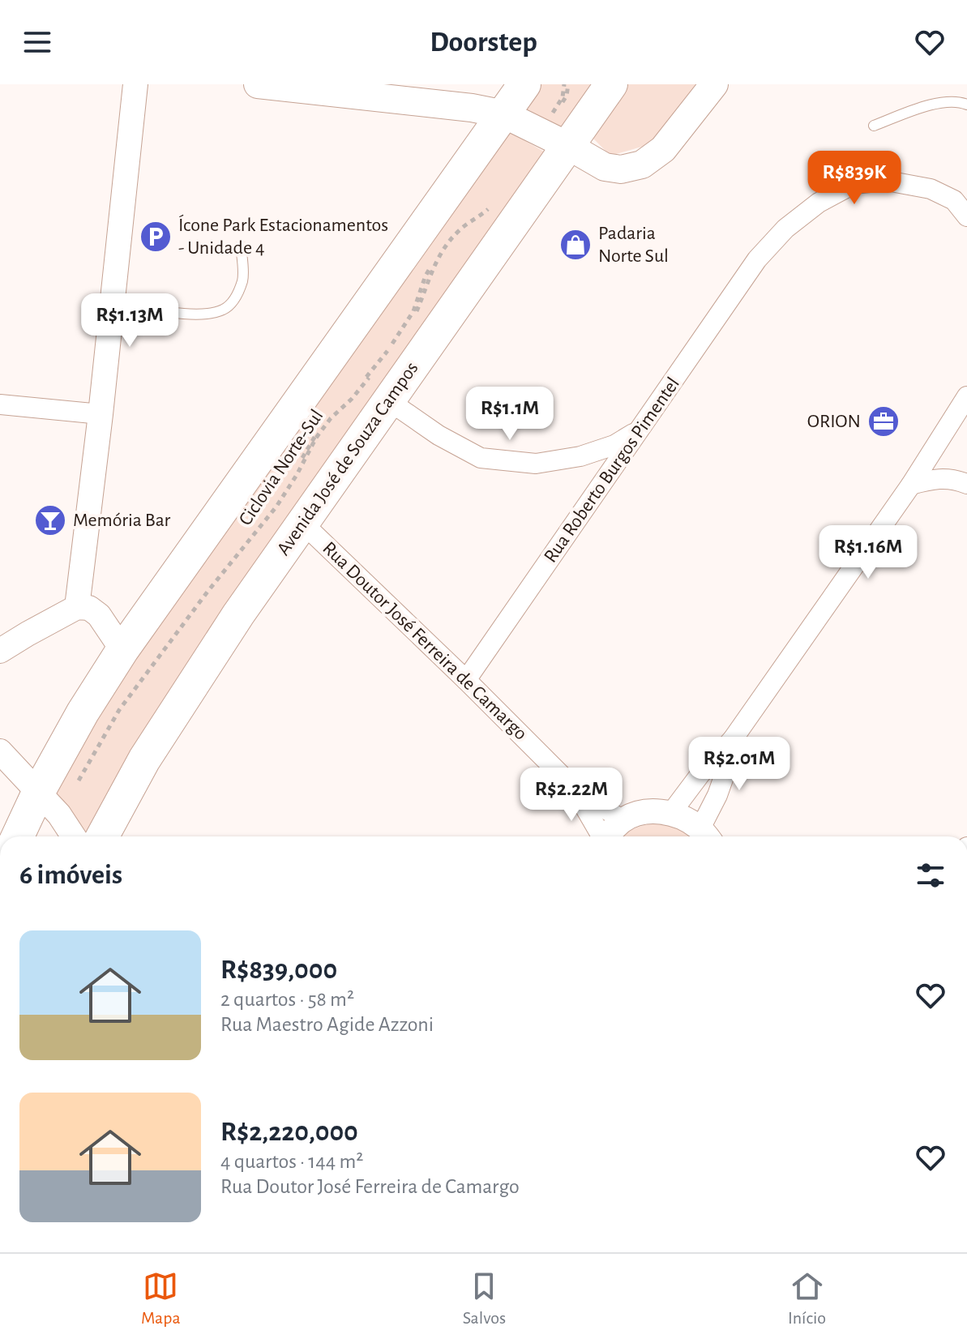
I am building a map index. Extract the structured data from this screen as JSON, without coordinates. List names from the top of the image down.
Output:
{
  "streets": {
    "highway": ["Avenida José de Souza Campos"],
    "street": ["Rua Roberto Burgos Pimentel", "Rua Doutor José Ferreira de Camargo"],
    "path": ["Ciclovia Norte-Sul"]
  },
  "crossings": [
    ["Avenida José de Souza Campos", "Rua Doutor José Ferreira de Camargo"],
    ["Rua Roberto Burgos Pimentel", "Rua Doutor José Ferreira de Camargo"]
  ],
  "places": {
    "parking": ["Ícone Park Estacionamentos - Unidade 4"],
    "shop": ["Padaria Norte Sul"],
    "office": ["ORION"],
    "bar": ["Memória Bar"]
  },
  "page": {
    "header": "Doorstep",
    "price": [
      "R$839K",
      "R$1.13M",
      "R$1.1M",
      "R$1.16M",
      "R$2.01M",
      "R$2.22M"
    ],
    "heading": "6 imóveis",
    "list": [
      {
        "name": "R$839,000",
        "note": "2 quartos · 58 m² · Rua Maestro Agide Azzoni"
      },
      {
        "name": "R$2,220,000",
        "note": "4 quartos · 144 m² · Rua Doutor José Ferreira de Camargo"
      }
    ],
    "tabs": ["Mapa", "Salvos", "Início"]
  }
}
